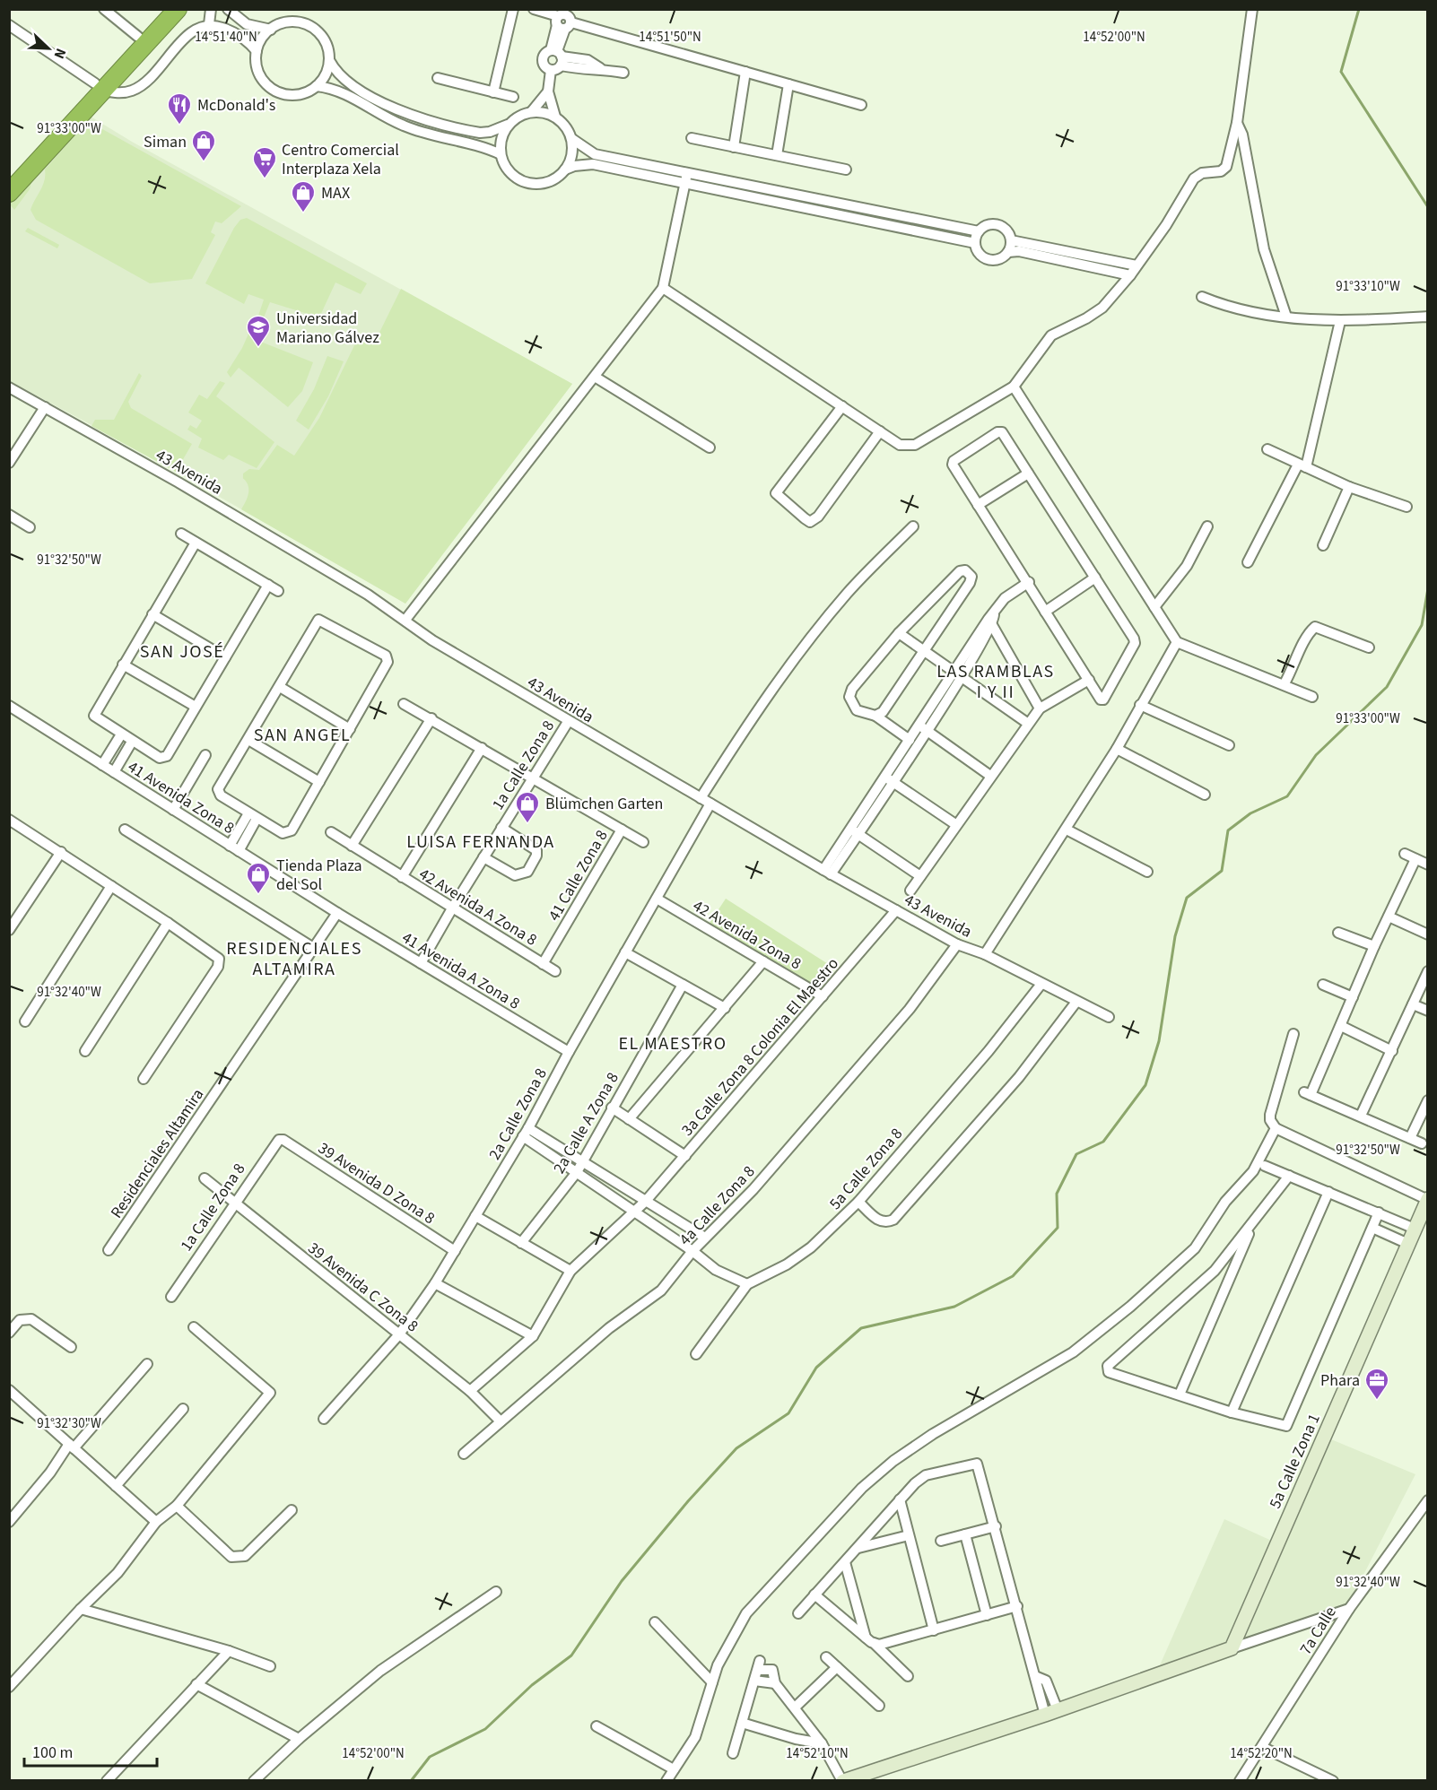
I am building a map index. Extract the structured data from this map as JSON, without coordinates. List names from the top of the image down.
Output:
{
  "streets": {
    "street": [
      "43 Avenida",
      "1a Calle Zona 8",
      "41 Avenida Zona 8",
      "41 Calle Zona 8",
      "42 Avenida A Zona 8",
      "42 Avenida Zona 8",
      "41 Avenida A Zona 8",
      "3a Calle Zona 8 Colonia El Maestro",
      "2a Calle Zona 8",
      "2a Calle A Zona 8",
      "Residenciales Altamira",
      "5a Calle Zona 8",
      "39 Avenida D Zona 8",
      "4a Calle Zona 8",
      "39 Avenida C Zona 8",
      "5a Calle Zona 1",
      "7a Calle"
    ]
  },
  "crossings": [
    ["43 Avenida", "1a Calle Zona 8"],
    ["43 Avenida", "3a Calle Zona 8 Colonia El Maestro"],
    ["43 Avenida", "2a Calle Zona 8"],
    ["43 Avenida", "5a Calle Zona 8"],
    ["43 Avenida", "4a Calle Zona 8"],
    ["1a Calle Zona 8", "42 Avenida A Zona 8"],
    ["1a Calle Zona 8", "41 Avenida A Zona 8"],
    ["1a Calle Zona 8", "39 Avenida D Zona 8"],
    ["1a Calle Zona 8", "39 Avenida C Zona 8"],
    ["41 Avenida Zona 8", "41 Avenida A Zona 8"],
    ["41 Avenida Zona 8", "Residenciales Altamira"],
    ["41 Calle Zona 8", "42 Avenida A Zona 8"],
    ["42 Avenida Zona 8", "3a Calle Zona 8 Colonia El Maestro"],
    ["42 Avenida Zona 8", "2a Calle Zona 8"],
    ["41 Avenida A Zona 8", "2a Calle Zona 8"],
    ["41 Avenida A Zona 8", "Residenciales Altamira"],
    ["3a Calle Zona 8 Colonia El Maestro", "39 Avenida C Zona 8"],
    ["2a Calle Zona 8", "39 Avenida D Zona 8"],
    ["2a Calle Zona 8", "39 Avenida C Zona 8"],
    ["4a Calle Zona 8", "39 Avenida C Zona 8"]
  ],
  "districts": [
    "SAN JOSÉ",
    "LAS RAMBLAS I Y II",
    "SAN ANGEL",
    "LUISA FERNANDA",
    "RESIDENCIALES ALTAMIRA",
    "EL MAESTRO"
  ],
  "places": {
    "restaurant": ["McDonald's"],
    "shop": [
      "Siman",
      "MAX",
      "Blümchen Garten",
      "Tienda Plaza del Sol"
    ],
    "supermarket": ["Centro Comercial Interplaza Xela"],
    "school or university": ["Universidad Mariano Gálvez"],
    "office": ["Phara"]
  },
  "scale_bar": "100 m",
  "north": "bottom right",
  "coordinates": [
    "14°51'40\"N",
    "14°51'50\"N",
    "14°52'00\"N",
    "91°33'00\"W",
    "91°33'10\"W",
    "91°32'50\"W",
    "91°32'40\"W",
    "91°32'30\"W",
    "14°52'10\"N",
    "14°52'20\"N"
  ]
}
